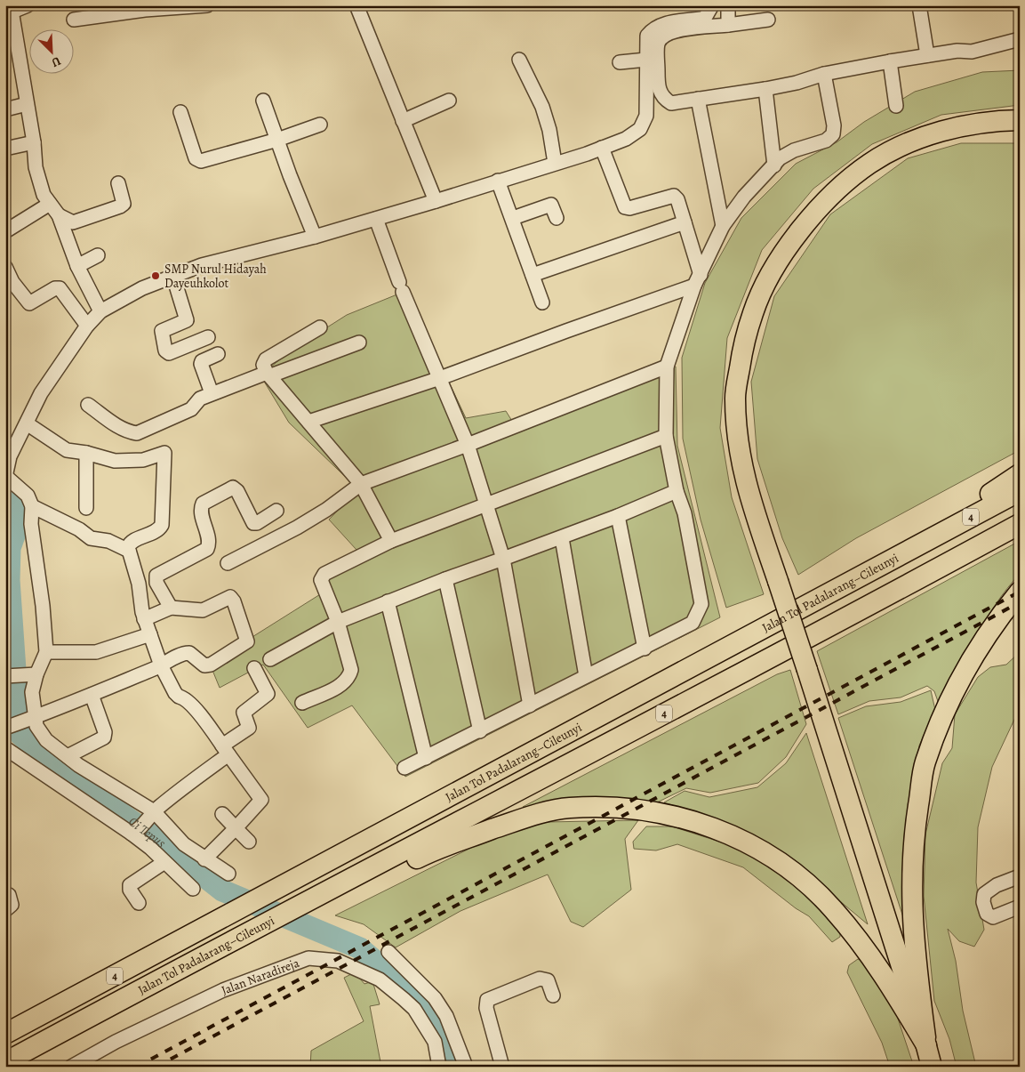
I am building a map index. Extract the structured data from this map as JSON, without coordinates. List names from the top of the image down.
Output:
{
  "streets": {
    "highway": ["4", "Jalan Tol Padalarang–Cileunyi"],
    "street": ["Jalan Naradireja"]
  },
  "water": ["Ci Tepus"],
  "places": ["SMP Nurul Hidayah Dayeuhkolot"],
  "north": "bottom right"
}
